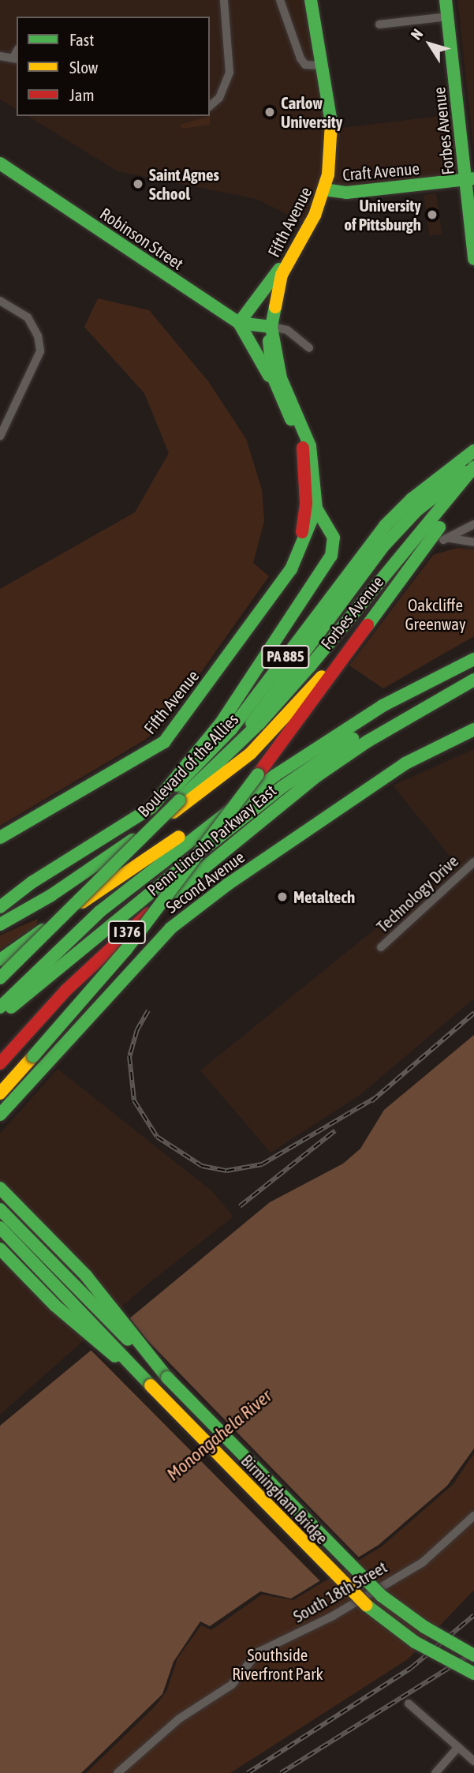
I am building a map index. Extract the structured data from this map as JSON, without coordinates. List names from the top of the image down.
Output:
{
  "streets": {
    "main road": [
      "Forbes Avenue",
      "Craft Avenue",
      "Fifth Avenue",
      "Robinson Street",
      "PA 885",
      "Boulevard of the Allies",
      "Penn-Lincoln Parkway East",
      "Second Avenue",
      "I 376",
      "Birmingham Bridge"
    ],
    "street": ["Technology Drive", "South 18th Street"]
  },
  "crossings": [
    ["Forbes Avenue", "Craft Avenue"],
    ["Craft Avenue", "Fifth Avenue"],
    ["Fifth Avenue", "Robinson Street"]
  ],
  "water": ["Monongahela River"],
  "parks": ["Oakcliffe Greenway", "Southside Riverfront Park"],
  "places": [
    "Carlow University",
    "Saint Agnes School",
    "University of Pittsburgh",
    "Metaltech"
  ],
  "legend": ["Fast", "Slow", "Jam"],
  "north": "top left"
}
